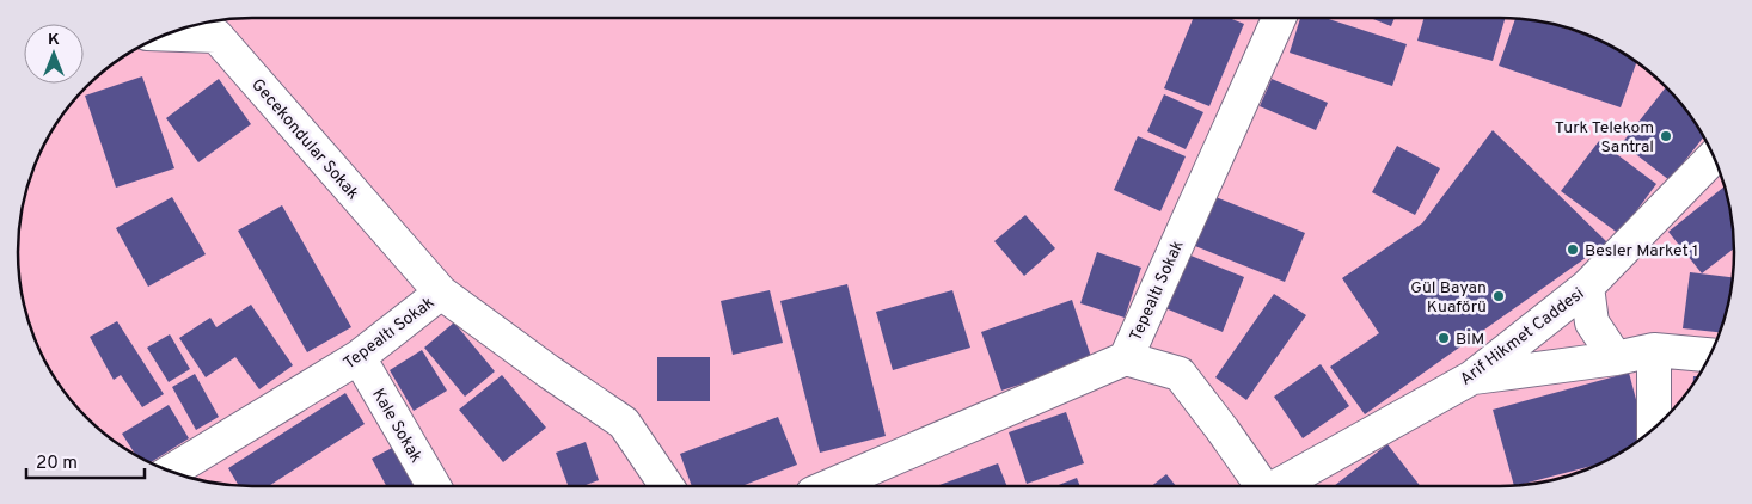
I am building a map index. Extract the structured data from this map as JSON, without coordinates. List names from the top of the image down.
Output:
{
  "streets": {
    "street": [
      "Gecekondular Sokak",
      "Tepealtı Sokak",
      "Arif Hikmet Caddesi",
      "Kale Sokak"
    ]
  },
  "crossings": [
    ["Gecekondular Sokak", "Tepealtı Sokak"],
    ["Tepealtı Sokak", "Kale Sokak"]
  ],
  "places": [
    "Turk Telekom Santral",
    "Besler Market 1",
    "Gül Bayan Kuaförü",
    "BİM"
  ],
  "scale_bar": "20 m",
  "north": "top"
}
